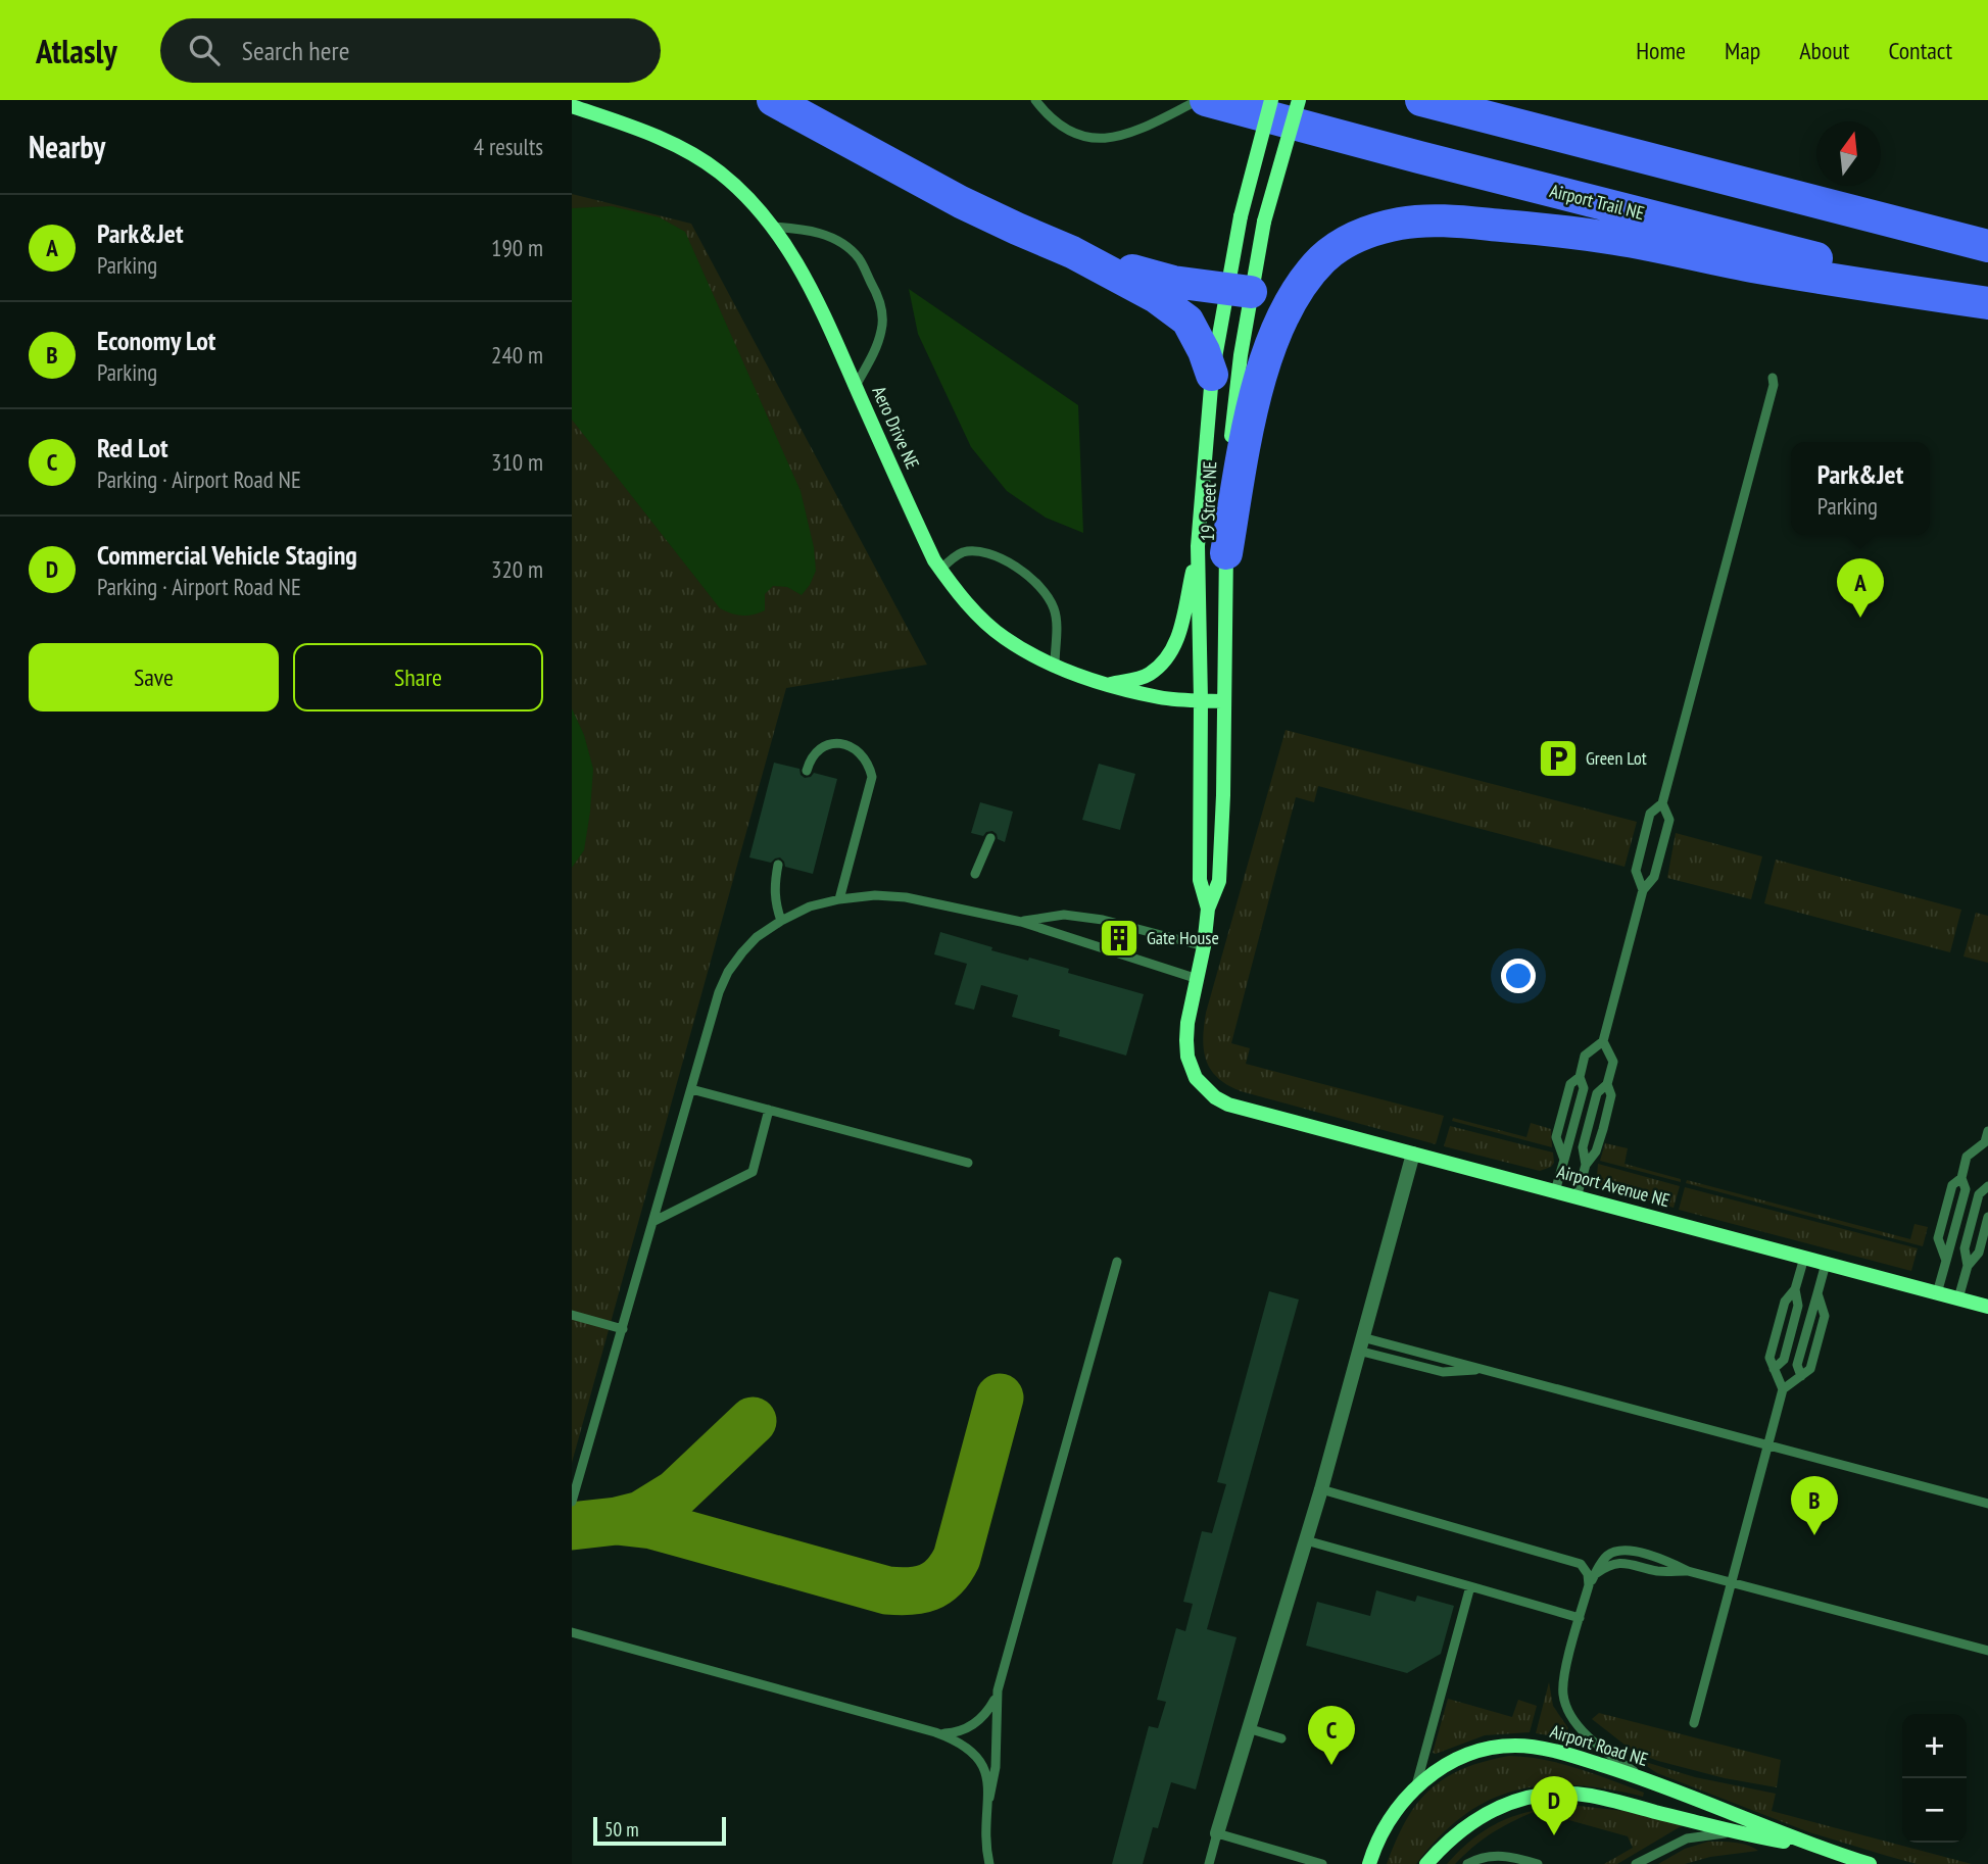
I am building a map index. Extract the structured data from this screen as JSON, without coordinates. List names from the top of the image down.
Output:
{
  "streets": {
    "highway": ["Airport Trail NE"],
    "street": [
      "Aero Drive NE",
      "19 Street NE",
      "Airport Avenue NE",
      "Airport Road NE"
    ]
  },
  "crossings": [
    ["Aero Drive NE", "19 Street NE"],
    ["19 Street NE", "Airport Avenue NE"]
  ],
  "places": {
    "parking": ["Green Lot"],
    "building": ["Gate House"]
  },
  "scale_bar": "50 m",
  "north": "top",
  "page": {
    "header": "Atlasly",
    "search": "Search here",
    "nav": [
      "Home",
      "Map",
      "About",
      "Contact"
    ],
    "heading": ["Nearby", "4 results"],
    "list": [
      {
        "mark": "A",
        "name": "Park&Jet",
        "note": "Parking",
        "value": "190 m"
      },
      {
        "mark": "B",
        "name": "Economy Lot",
        "note": "Parking",
        "value": "240 m"
      },
      {
        "mark": "C",
        "name": "Red Lot",
        "note": "Parking · Airport Road NE",
        "value": "310 m"
      },
      {
        "mark": "D",
        "name": "Commercial Vehicle Staging",
        "note": "Parking · Airport Road NE",
        "value": "320 m"
      }
    ],
    "popup": ["Park&Jet", "Parking"],
    "pins": [
      "A",
      "B",
      "C",
      "D"
    ],
    "buttons": ["Save", "Share"],
    "map_buttons": ["+", "−"],
    "scale": "50 m"
  }
}
